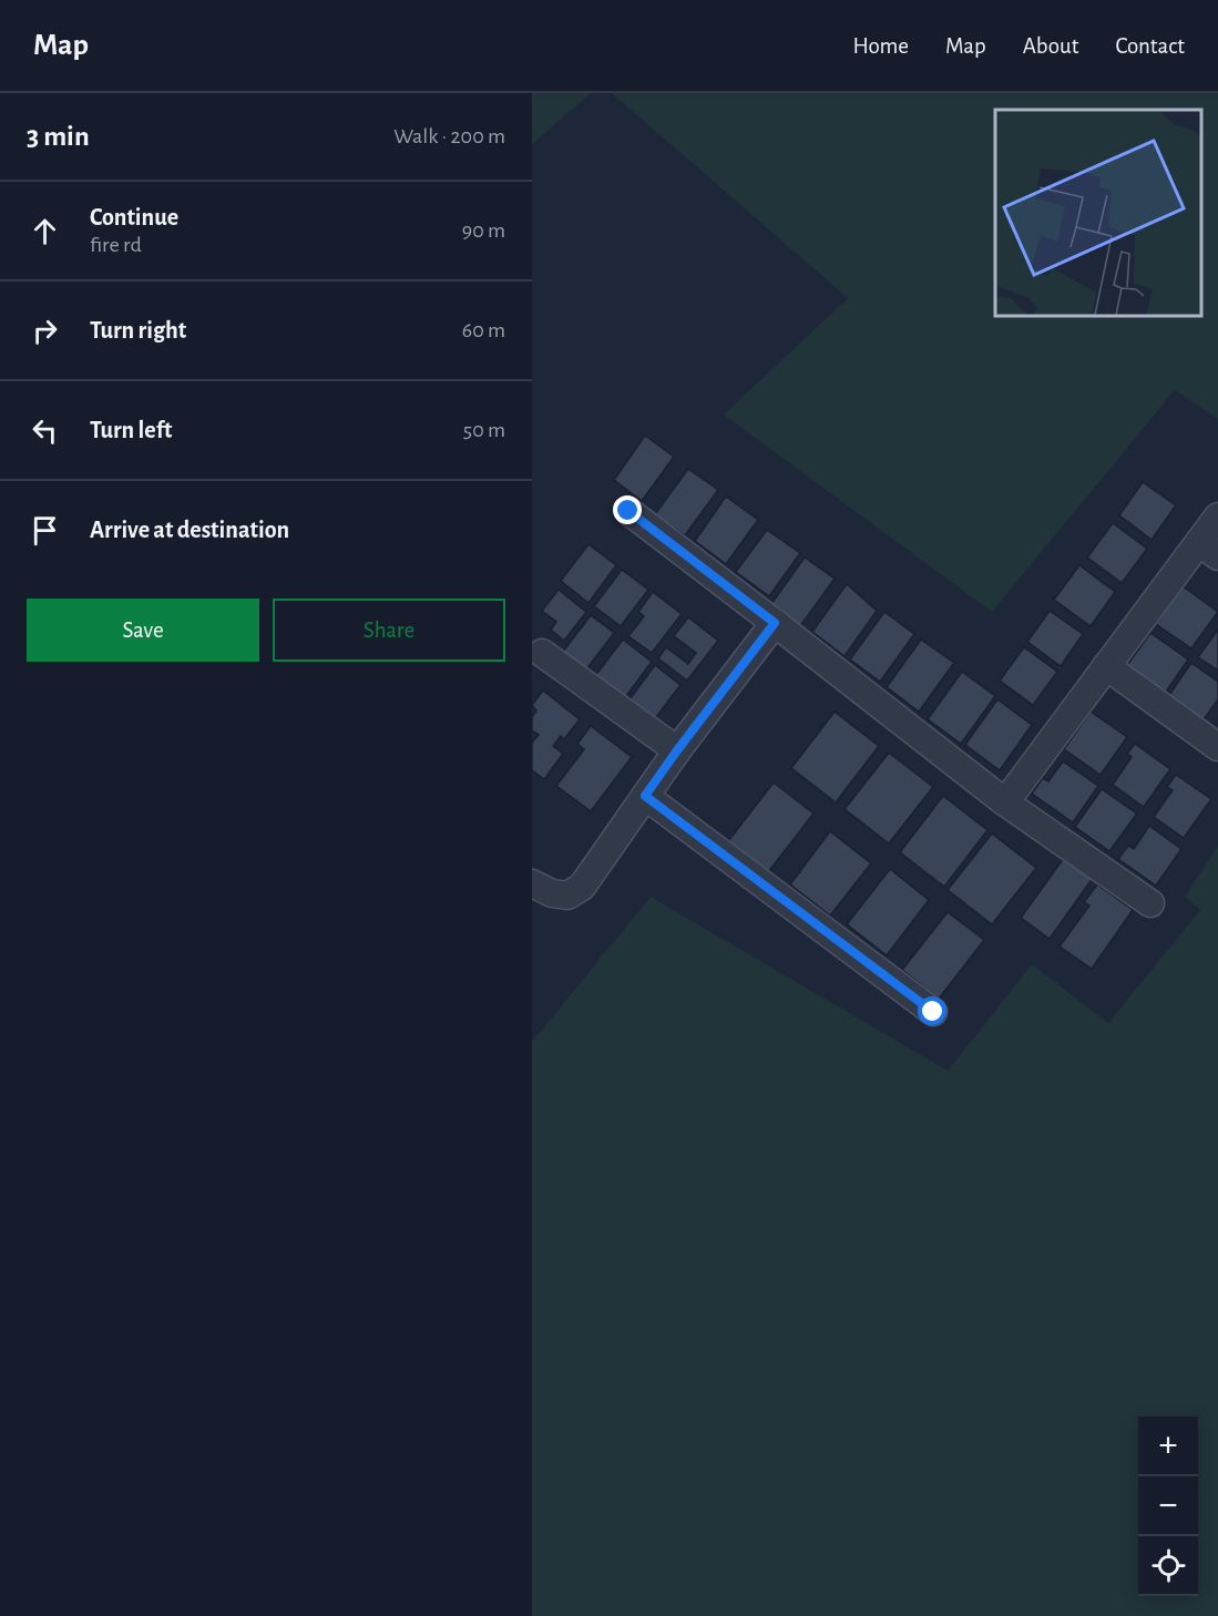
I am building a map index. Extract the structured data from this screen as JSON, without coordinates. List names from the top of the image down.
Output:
{
  "page": {
    "header": "Map",
    "nav": [
      "Home",
      "Map",
      "About",
      "Contact"
    ],
    "heading": ["3 min", "Walk · 200 m"],
    "list": [
      ["Continue", "fire rd", "90 m"],
      ["Turn right", "60 m"],
      ["Turn left", "50 m"],
      "Arrive at destination"
    ],
    "buttons": ["Save", "Share"],
    "map_buttons": ["+", "−"]
  }
}
